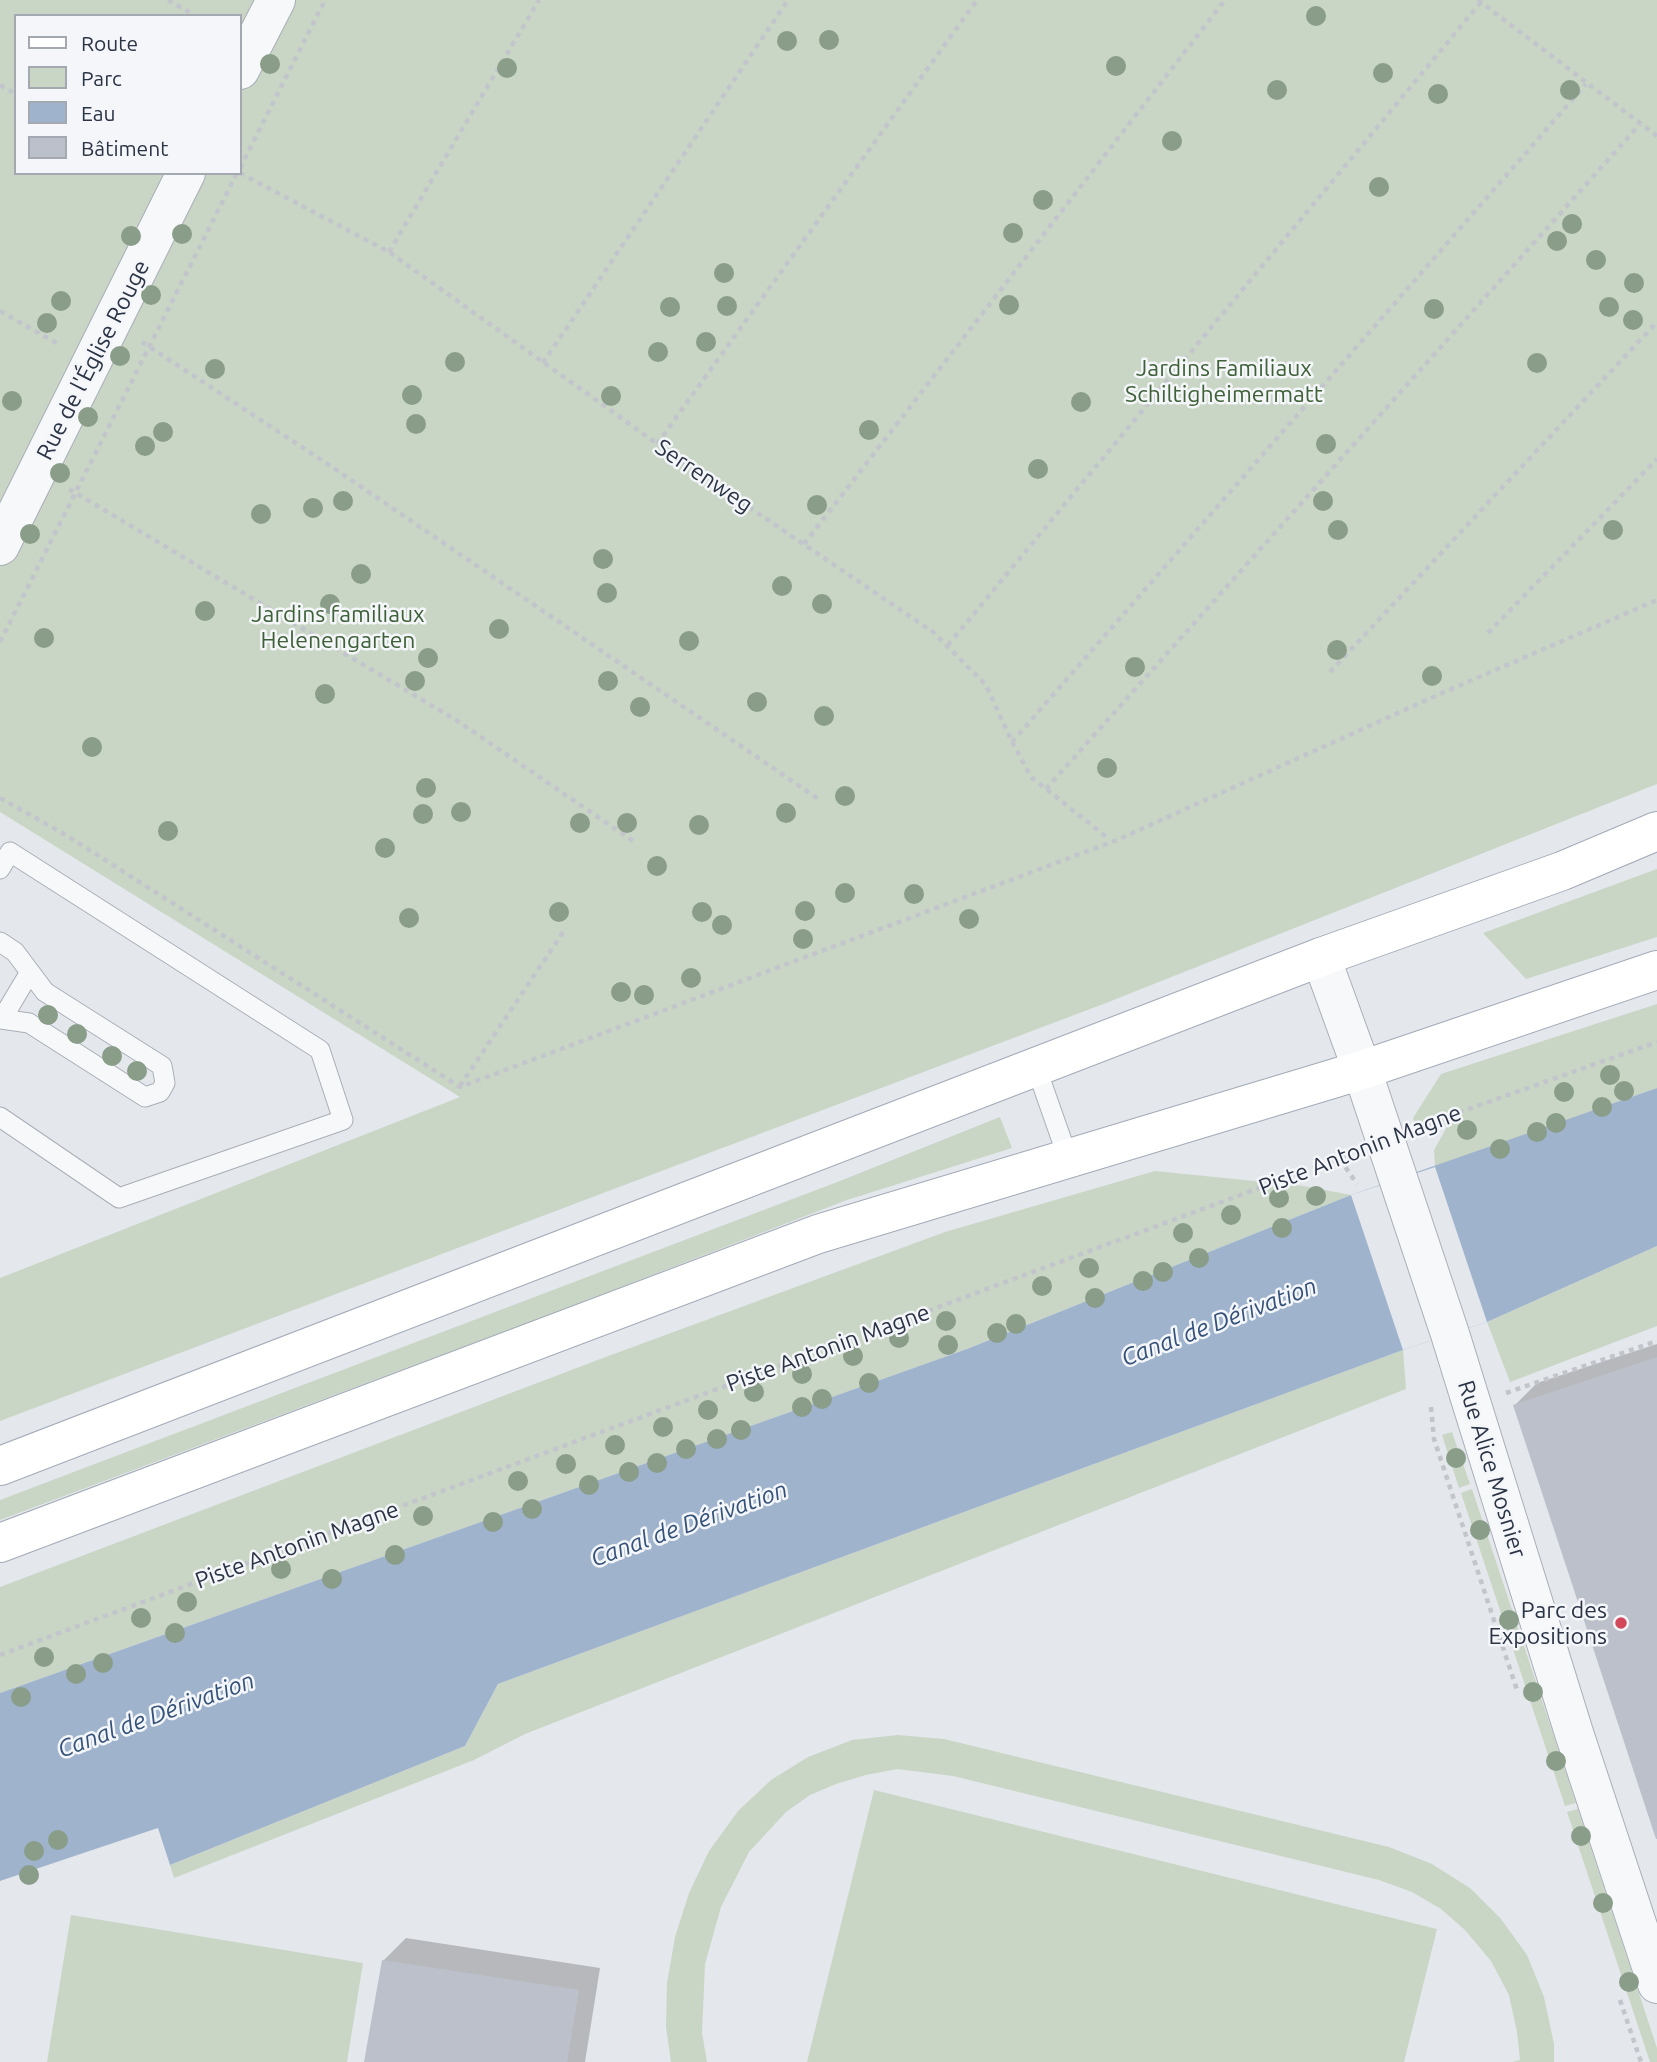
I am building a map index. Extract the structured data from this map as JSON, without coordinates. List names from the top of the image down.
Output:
{
  "streets": {
    "street": ["Rue de l'Église Rouge", "Rue Alice Mosnier"],
    "path": ["Serrenweg", "Piste Antonin Magne"]
  },
  "crossings": [
    ["Piste Antonin Magne", "Rue Alice Mosnier"]
  ],
  "water": ["Canal de Dérivation"],
  "parks": ["Jardins Familiaux Schiltigheimermatt", "Jardins familiaux Helenengarten"],
  "places": ["Parc des Expositions"],
  "legend": [
    "Route",
    "Parc",
    "Eau",
    "Bâtiment"
  ]
}
